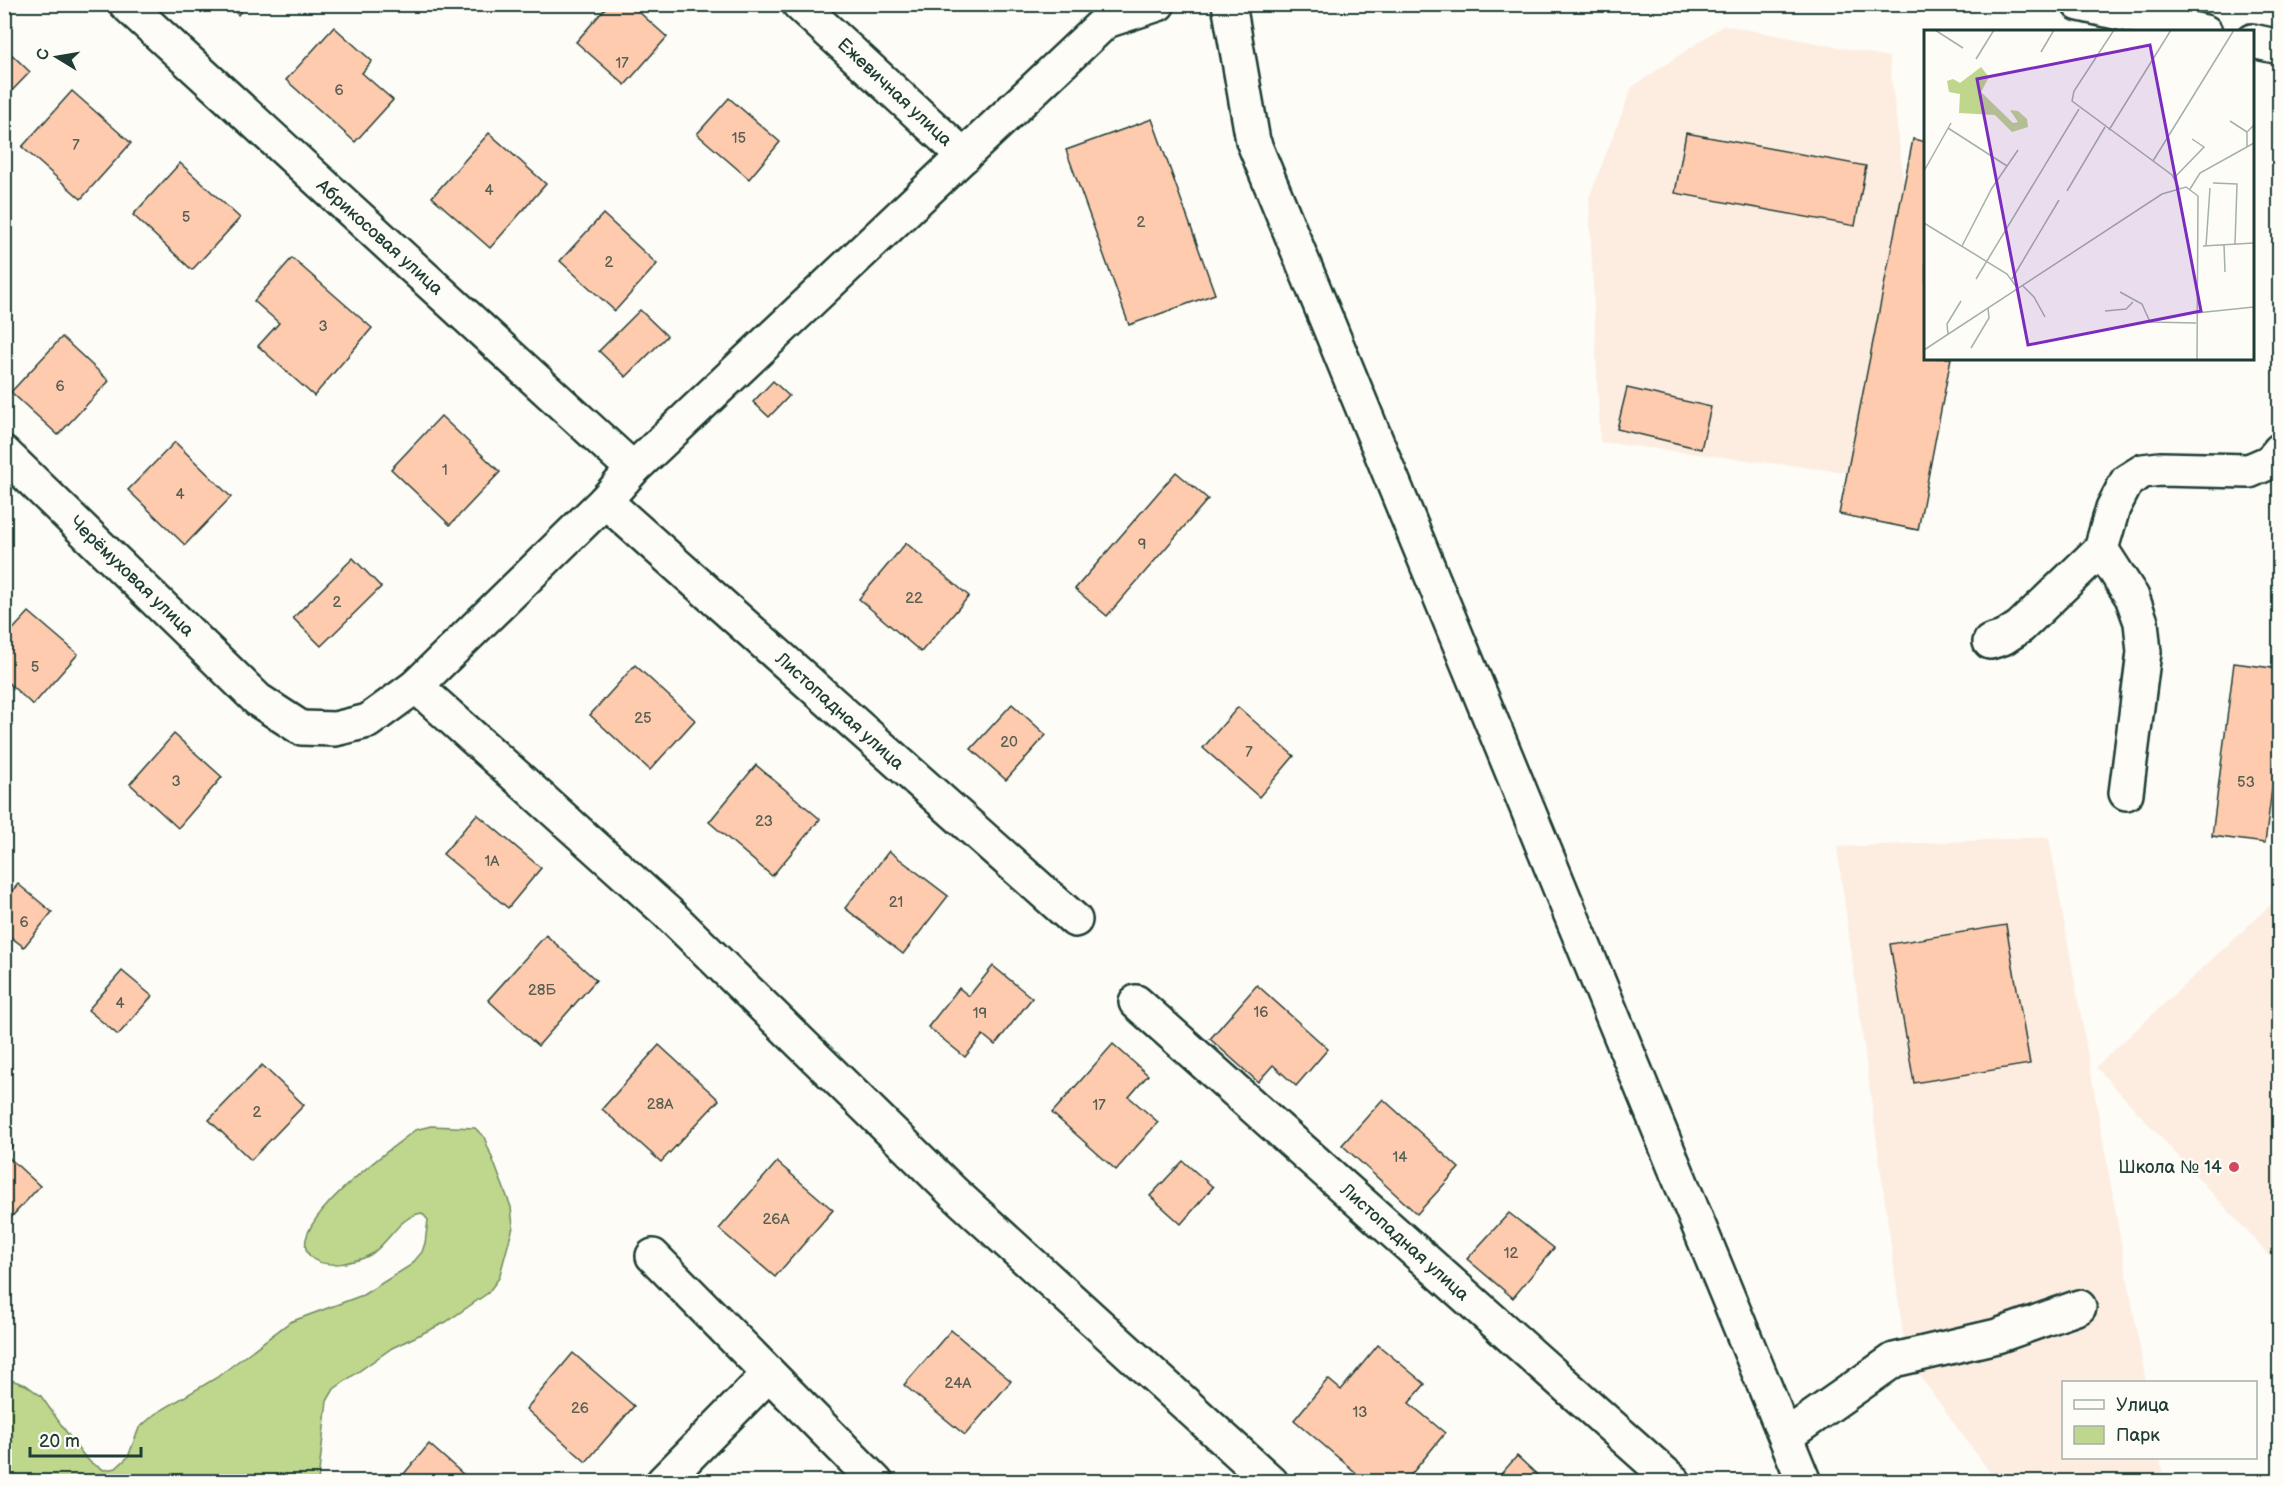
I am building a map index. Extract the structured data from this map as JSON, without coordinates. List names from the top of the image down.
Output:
{
  "streets": {
    "street": [
      "Ежевичная улица",
      "Абрикосовая улица",
      "Черёмуховая улица",
      "Листопадная улица"
    ]
  },
  "crossings": [
    ["Ежевичная улица", "Черёмуховая улица"],
    ["Абрикосовая улица", "Черёмуховая улица"],
    ["Черёмуховая улица", "Листопадная улица"]
  ],
  "places": ["Школа № 14"],
  "house_numbers": [
    "17",
    "6",
    "15",
    "7",
    "4",
    "5",
    "2",
    "2",
    "3",
    "6",
    "1",
    "4",
    "9",
    "22",
    "2",
    "5",
    "25",
    "20",
    "7",
    "3",
    "53",
    "23",
    "1А",
    "21",
    "6",
    "28Б",
    "4",
    "16",
    "19",
    "28А",
    "17",
    "2",
    "14",
    "26А",
    "12",
    "24А",
    "26",
    "13"
  ],
  "legend": ["Улица", "Парк"],
  "scale_bar": "20 m",
  "north": "left"
}
